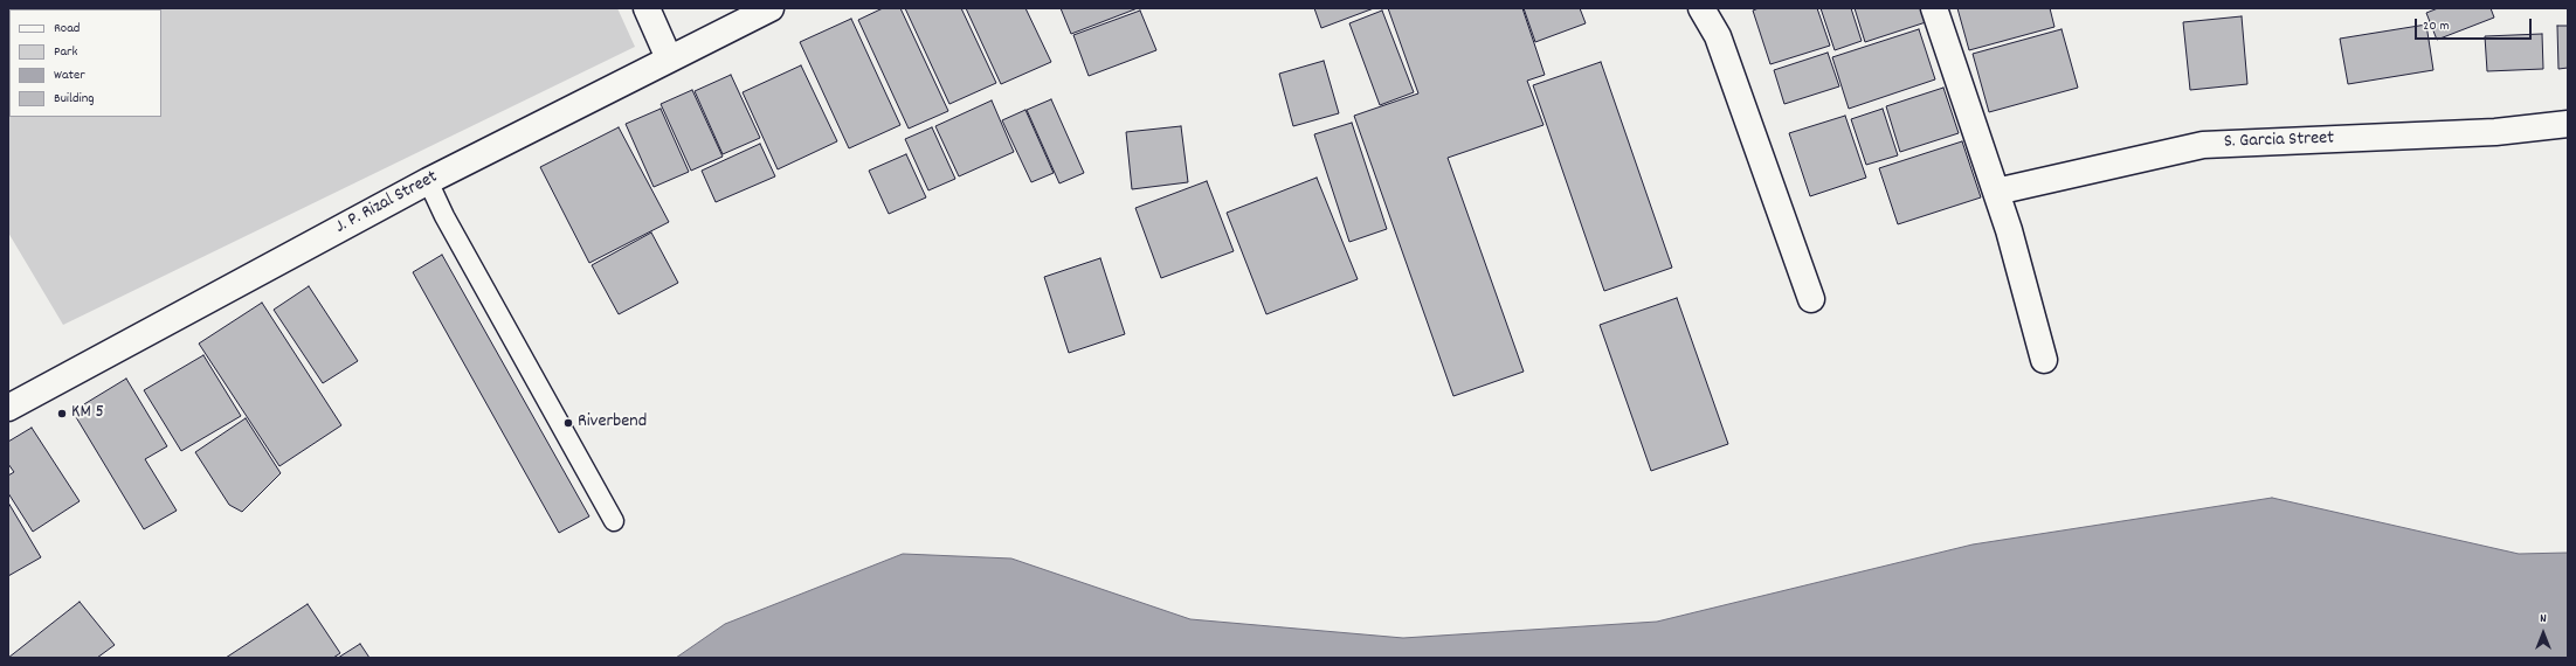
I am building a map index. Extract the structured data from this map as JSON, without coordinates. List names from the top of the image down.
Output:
{
  "streets": {
    "street": ["S. Garcia Street", "J. P. Rizal Street"]
  },
  "places": ["KM 5", "Riverbend"],
  "legend": [
    "Road",
    "Park",
    "Water",
    "Building"
  ],
  "scale_bar": "20 m",
  "north": "top"
}
